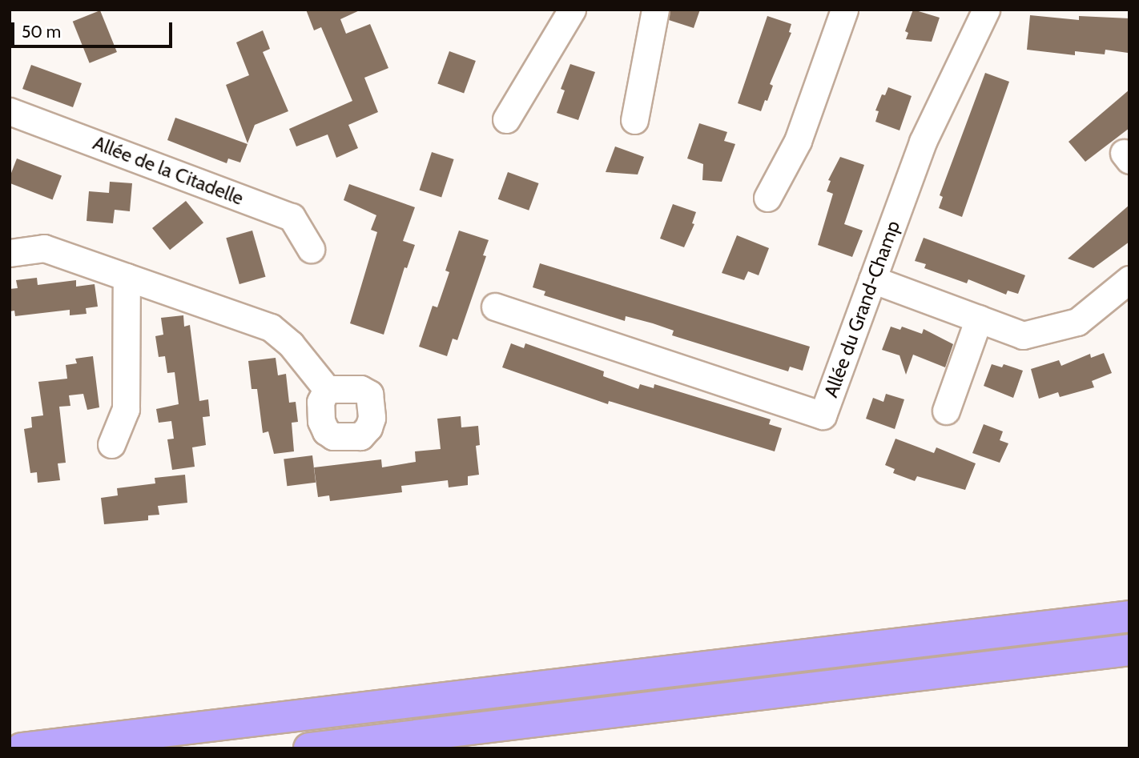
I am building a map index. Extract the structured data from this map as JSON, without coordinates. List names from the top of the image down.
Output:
{
  "streets": {
    "street": ["Allée de la Citadelle", "Allée du Grand-Champ"]
  },
  "scale_bar": "50 m"
}
